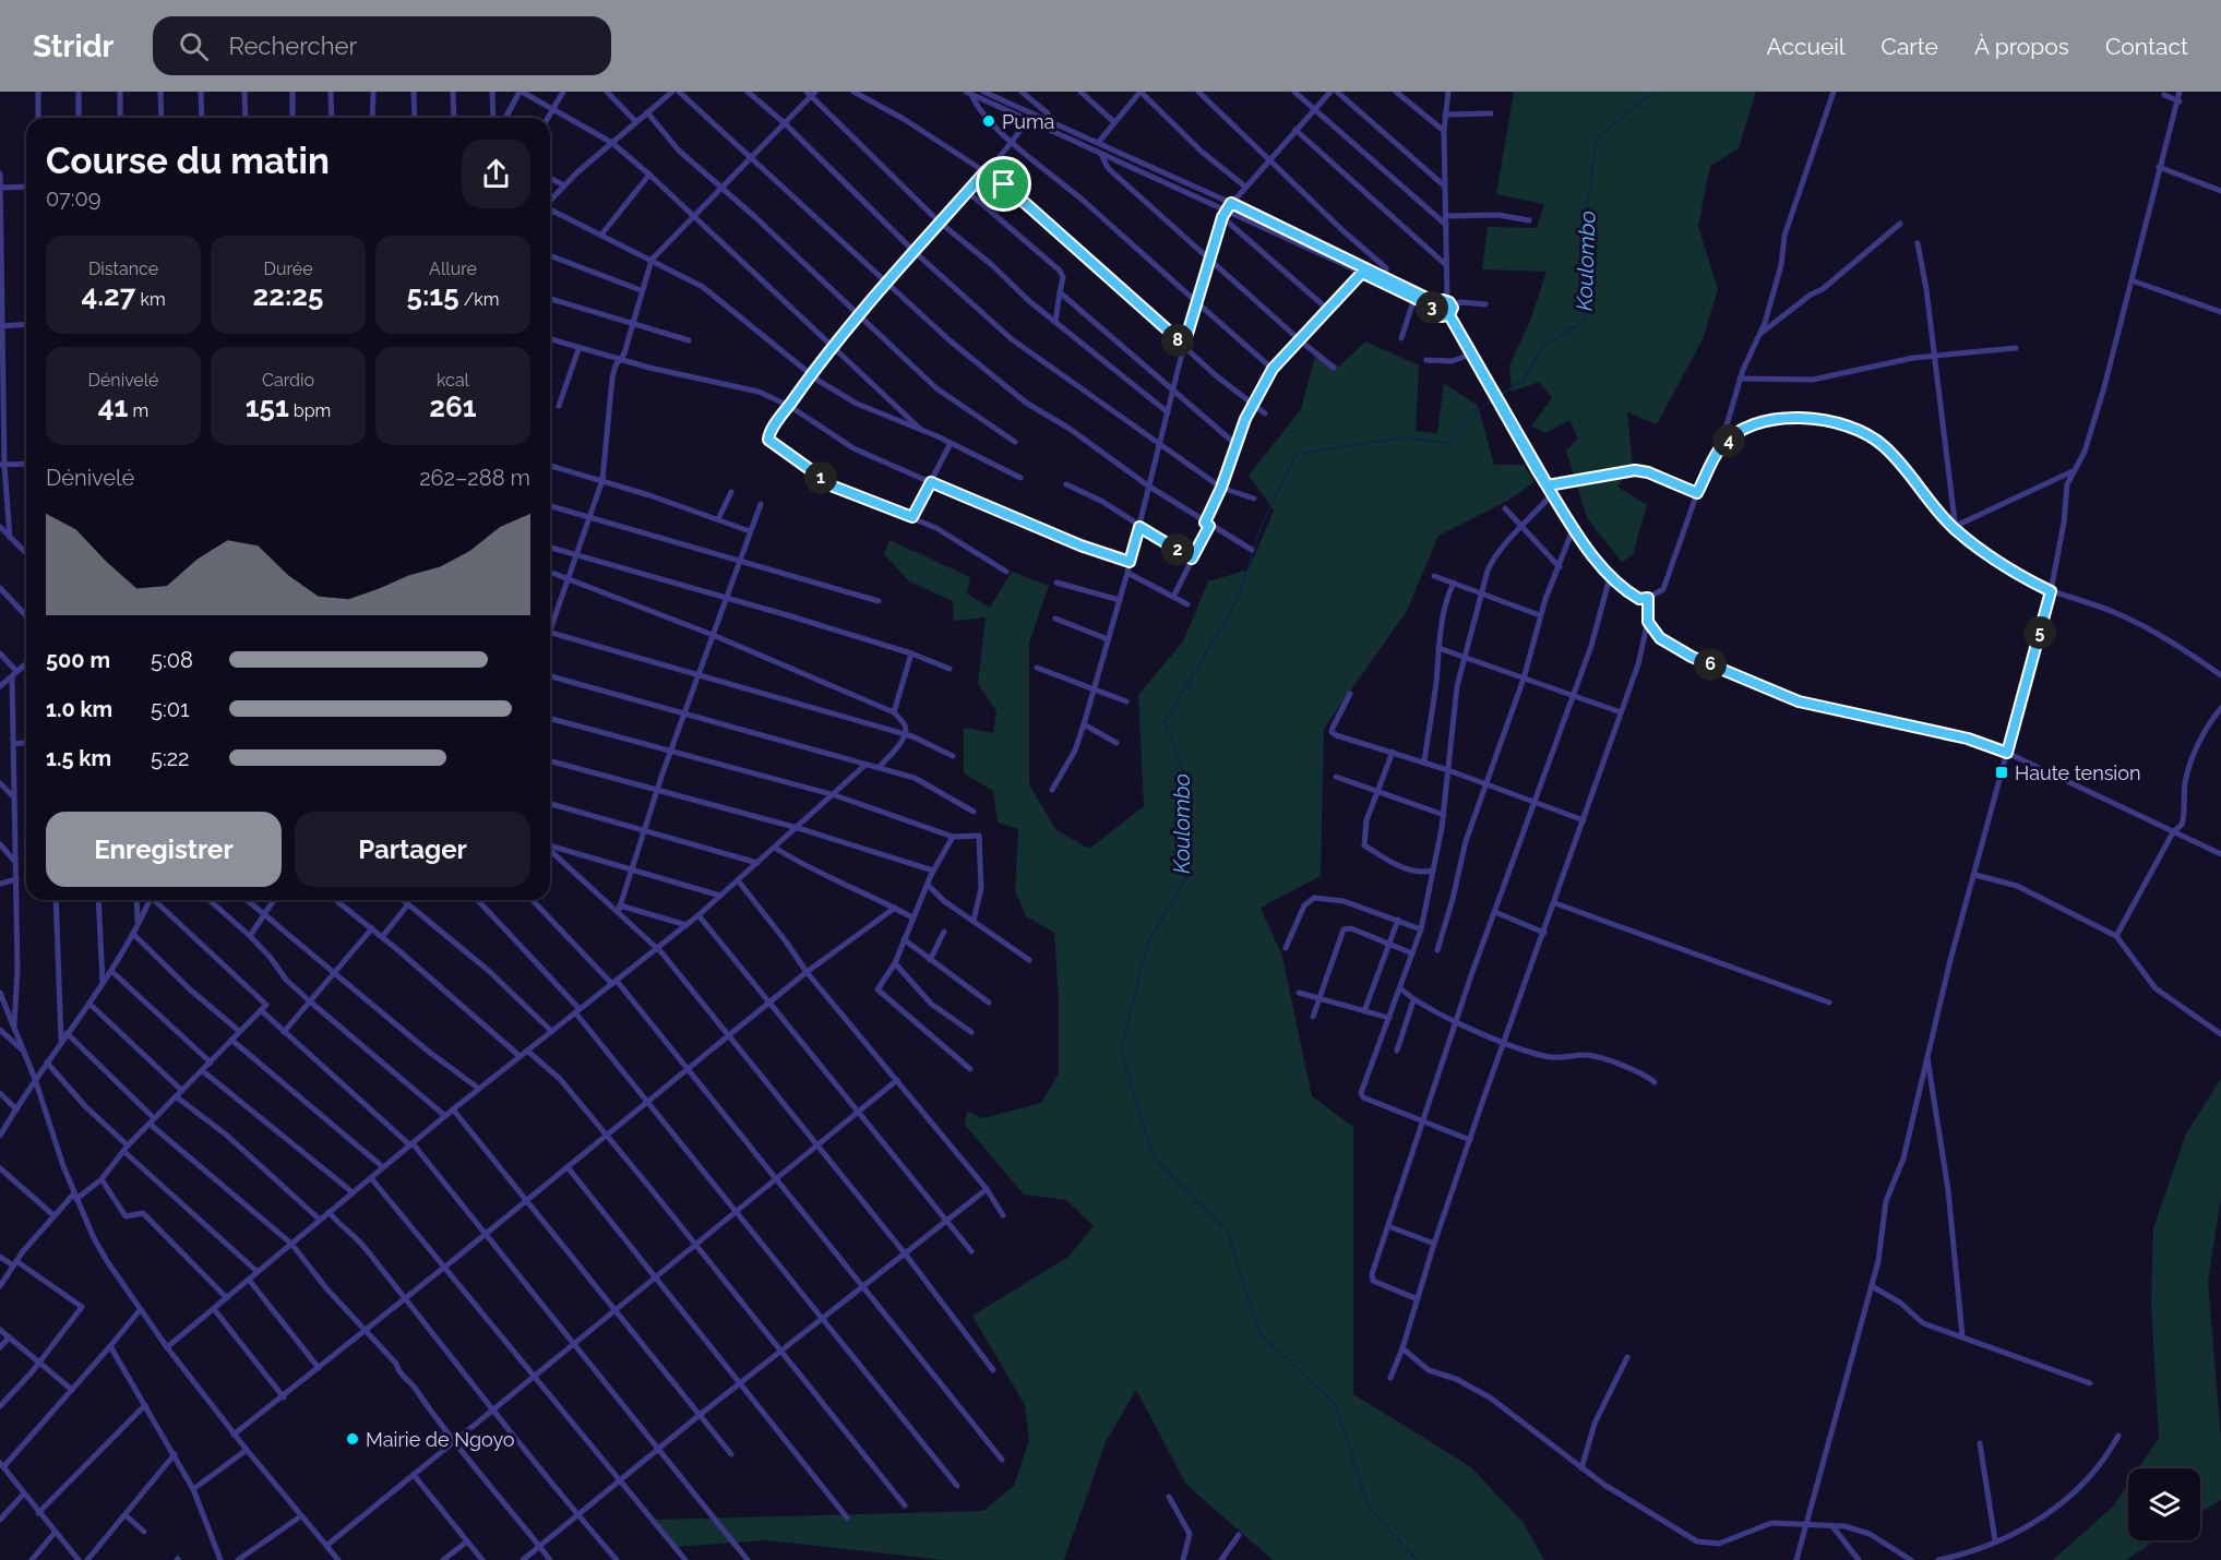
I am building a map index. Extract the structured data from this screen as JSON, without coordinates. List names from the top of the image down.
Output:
{
  "water": ["Koulombo"],
  "places": {
    "other": ["Puma", "Mairie de Ngoyo"],
    "transit": ["Haute tension"]
  },
  "page": {
    "header": "Stridr",
    "search": "Rechercher",
    "nav": [
      "Accueil",
      "Carte",
      "À propos",
      "Contact"
    ],
    "heading": ["Course du matin", "07:09"],
    "stats": [
      ["Distance", "4.27 km"],
      ["Durée", "22:25"],
      ["Allure", "5:15 /km"],
      ["Dénivelé", "41 m"],
      ["Cardio", "151 bpm"],
      ["kcal", "261"]
    ],
    "pins": [
      "3",
      "8",
      "4",
      "1",
      "2",
      "5",
      "6"
    ],
    "chart": ["Dénivelé", "262–288 m"],
    "list": [
      {
        "name": "500 m",
        "note": "5:08"
      },
      {
        "name": "1.0 km",
        "note": "5:01"
      },
      {
        "name": "1.5 km",
        "note": "5:22"
      }
    ],
    "buttons": ["Enregistrer", "Partager"]
  }
}
